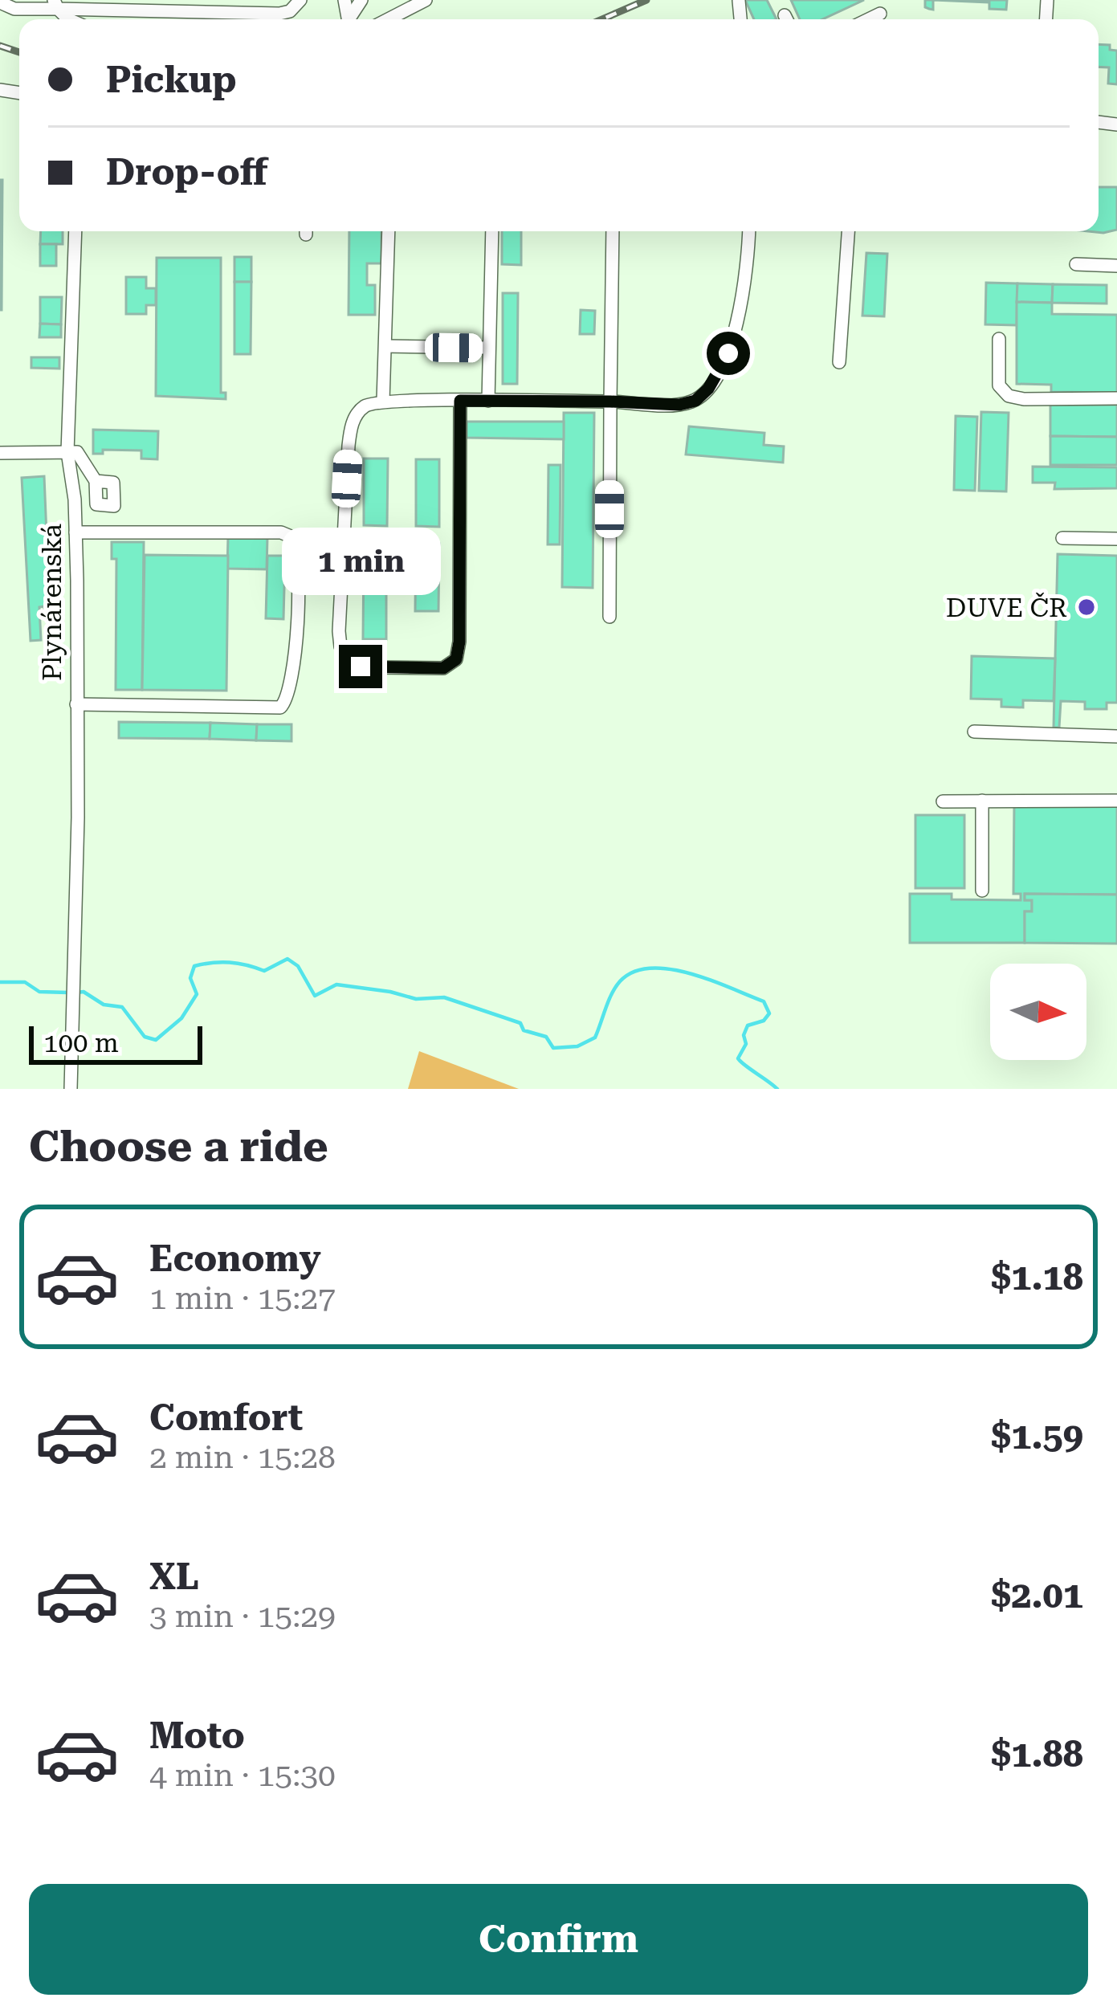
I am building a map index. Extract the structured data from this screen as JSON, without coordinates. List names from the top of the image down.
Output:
{
  "streets": {
    "street": ["Plynárenská"]
  },
  "places": ["DUVE ČR"],
  "scale_bar": "100 m",
  "north": "right",
  "page": {
    "banner": ["Pickup", "Drop-off"],
    "bubble": "1 min",
    "scale": "100 m",
    "heading": "Choose a ride",
    "list": [
      {
        "name": "Economy",
        "note": "1 min · 15:27",
        "value": "$1.18"
      },
      {
        "name": "Comfort",
        "note": "2 min · 15:28",
        "value": "$1.59"
      },
      {
        "name": "XL",
        "note": "3 min · 15:29",
        "value": "$2.01"
      },
      {
        "name": "Moto",
        "note": "4 min · 15:30",
        "value": "$1.88"
      }
    ],
    "buttons": "Confirm"
  }
}
